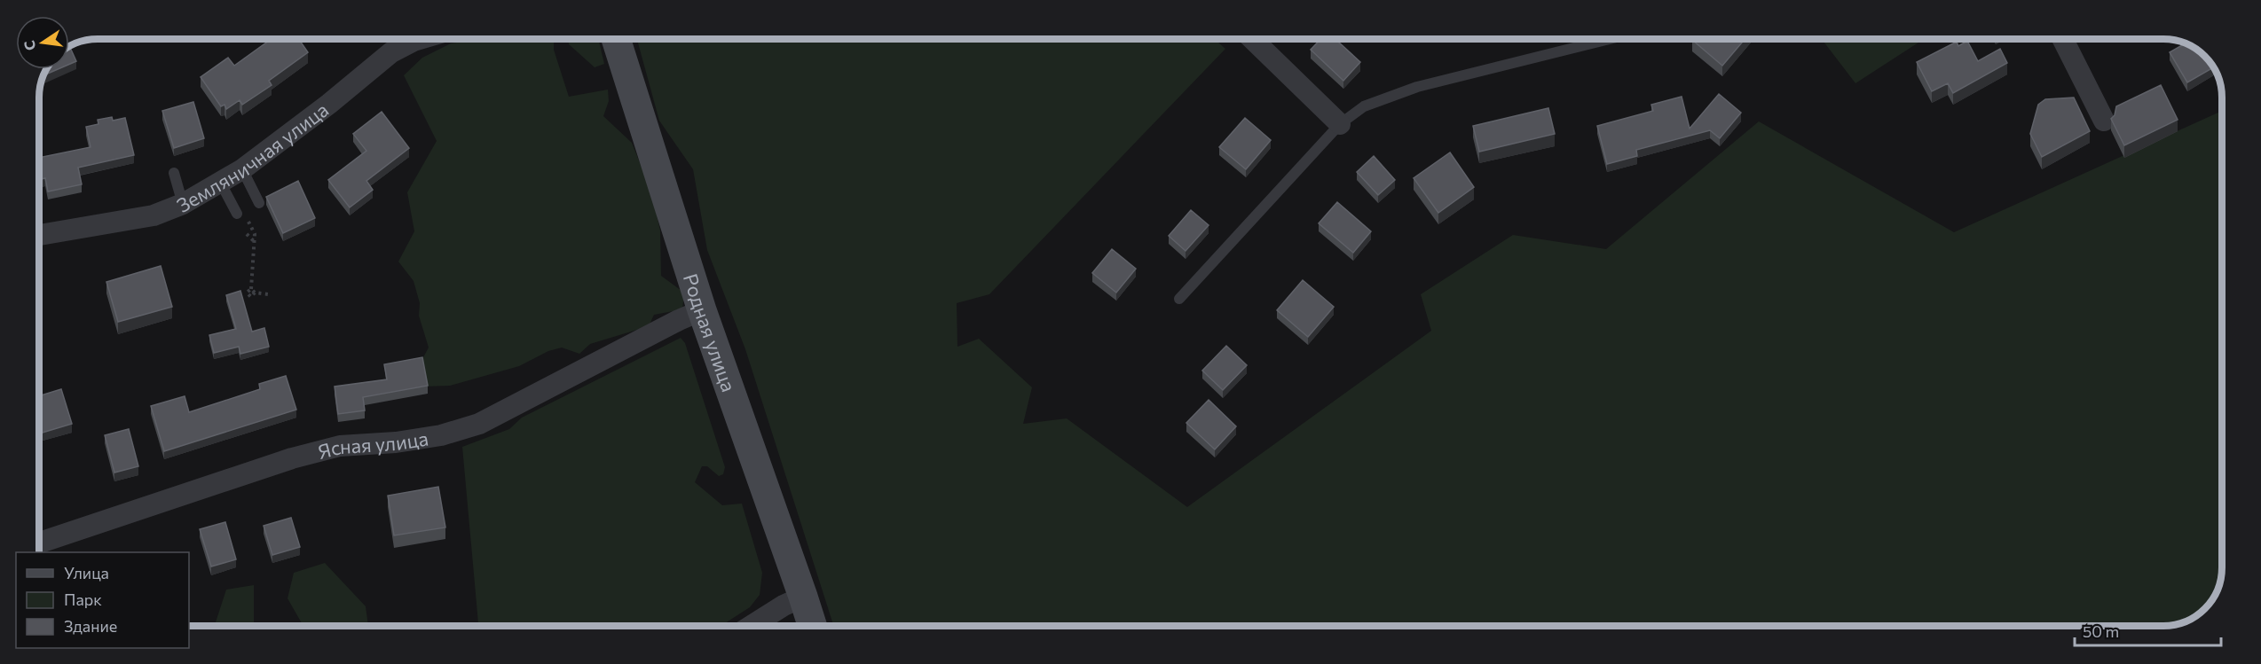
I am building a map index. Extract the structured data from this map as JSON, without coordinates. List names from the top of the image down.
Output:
{
  "streets": {
    "street": ["Земляничная улица", "Родная улица", "Ясная улица"]
  },
  "crossings": [
    ["Родная улица", "Ясная улица"]
  ],
  "legend": ["Улица", "Парк", "Здание"],
  "scale_bar": "50 m",
  "north": "left"
}
